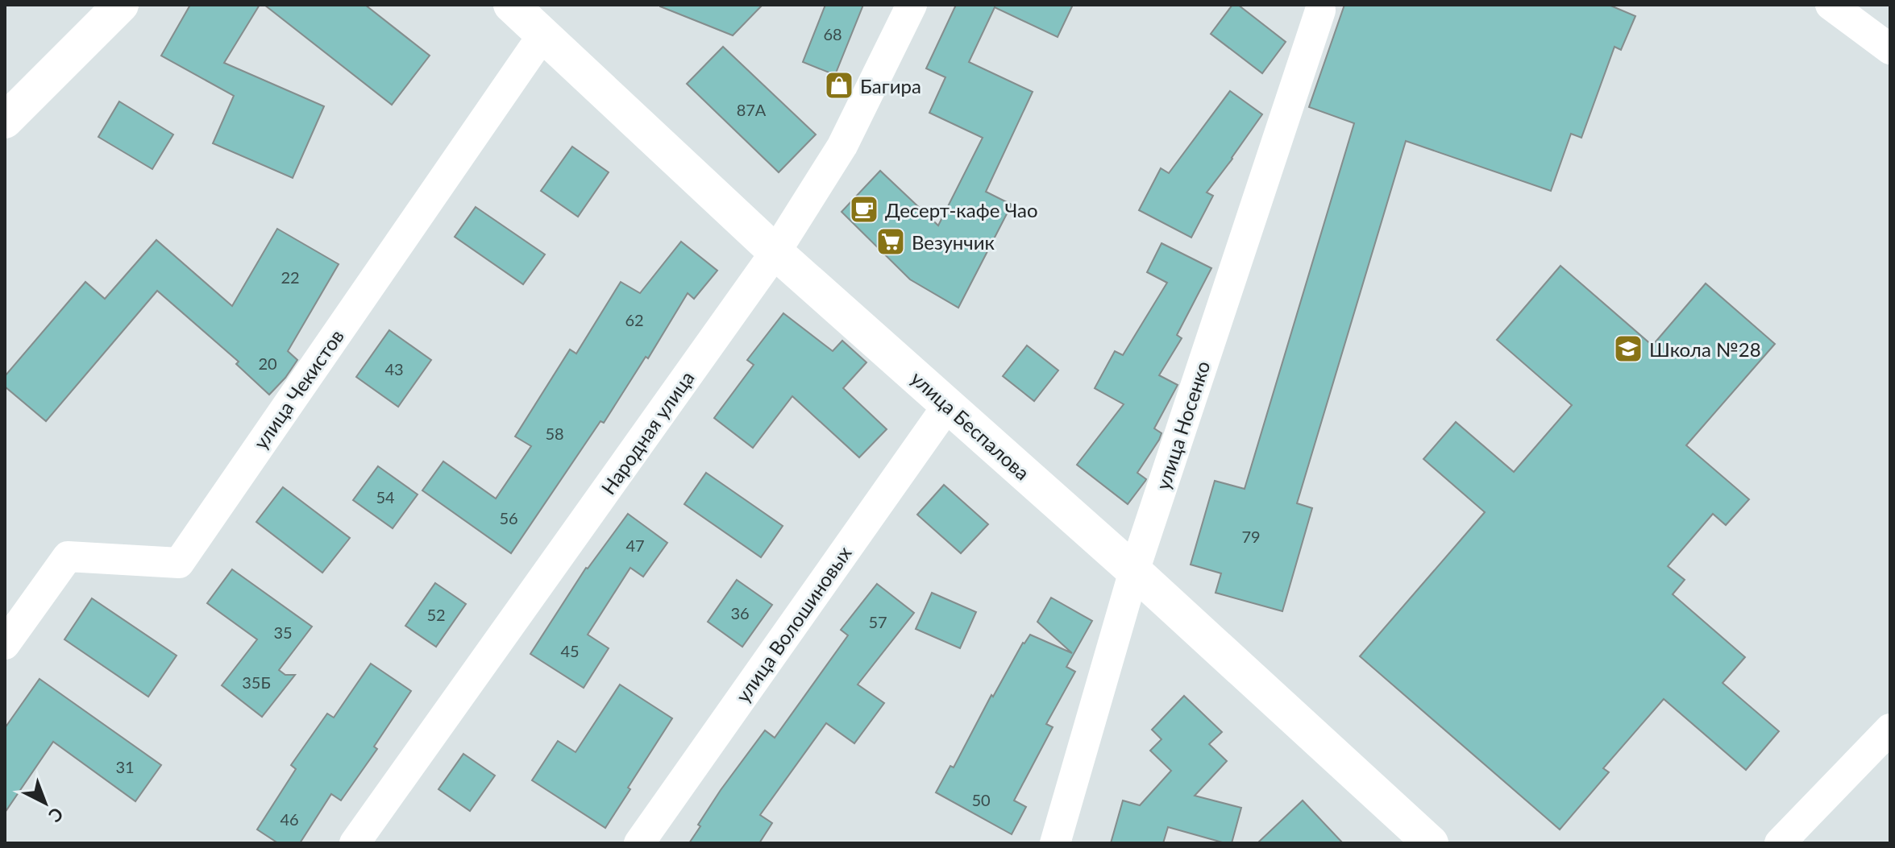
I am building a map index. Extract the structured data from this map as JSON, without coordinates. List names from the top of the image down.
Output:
{
  "streets": {
    "main road": ["улица Беспалова"],
    "street": [
      "улица Чекистов",
      "улица Носенко",
      "Народная улица",
      "улица Волошиновых"
    ]
  },
  "crossings": [
    ["улица Чекистов", "улица Беспалова"],
    ["улица Беспалова", "улица Носенко"],
    ["улица Беспалова", "Народная улица"],
    ["улица Беспалова", "улица Волошиновых"]
  ],
  "places": {
    "shop": ["Багира"],
    "cafe": ["Десерт-кафе Чао"],
    "supermarket": ["Везунчик"],
    "school or university": ["Школа №28"]
  },
  "house_numbers": [
    "68",
    "87А",
    "22",
    "62",
    "20",
    "43",
    "58",
    "54",
    "56",
    "79",
    "47",
    "36",
    "52",
    "57",
    "35",
    "45",
    "35Б",
    "31",
    "50",
    "46"
  ],
  "north": "bottom right"
}
